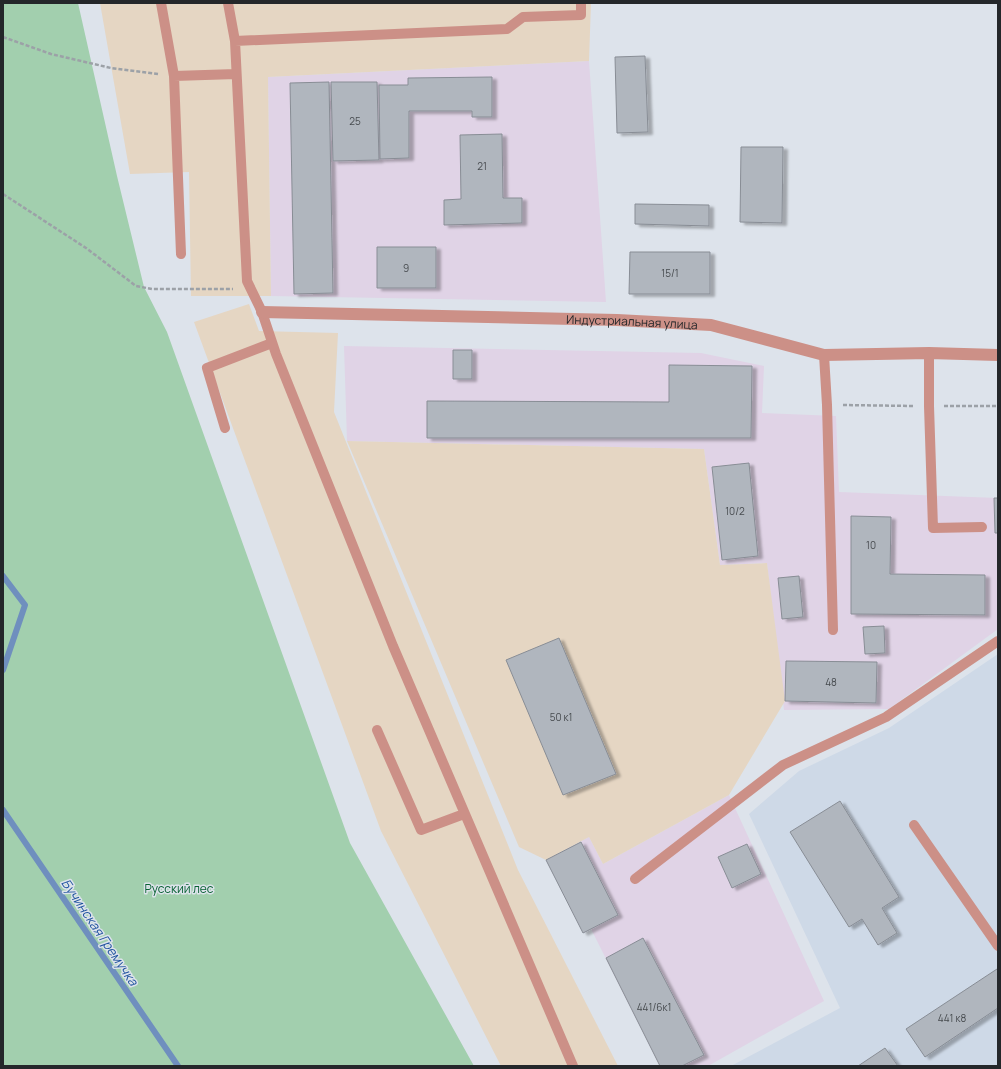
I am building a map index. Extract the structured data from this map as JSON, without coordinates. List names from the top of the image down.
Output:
{
  "streets": {
    "street": ["Индустриальная улица"]
  },
  "water": ["Бучинская Гремучка"],
  "parks": ["Русский лес"],
  "house_numbers": [
    "25",
    "21",
    "9",
    "15/1",
    "10/2",
    "10",
    "48",
    "50 к1",
    "441/6к1",
    "441 к8"
  ]
}
